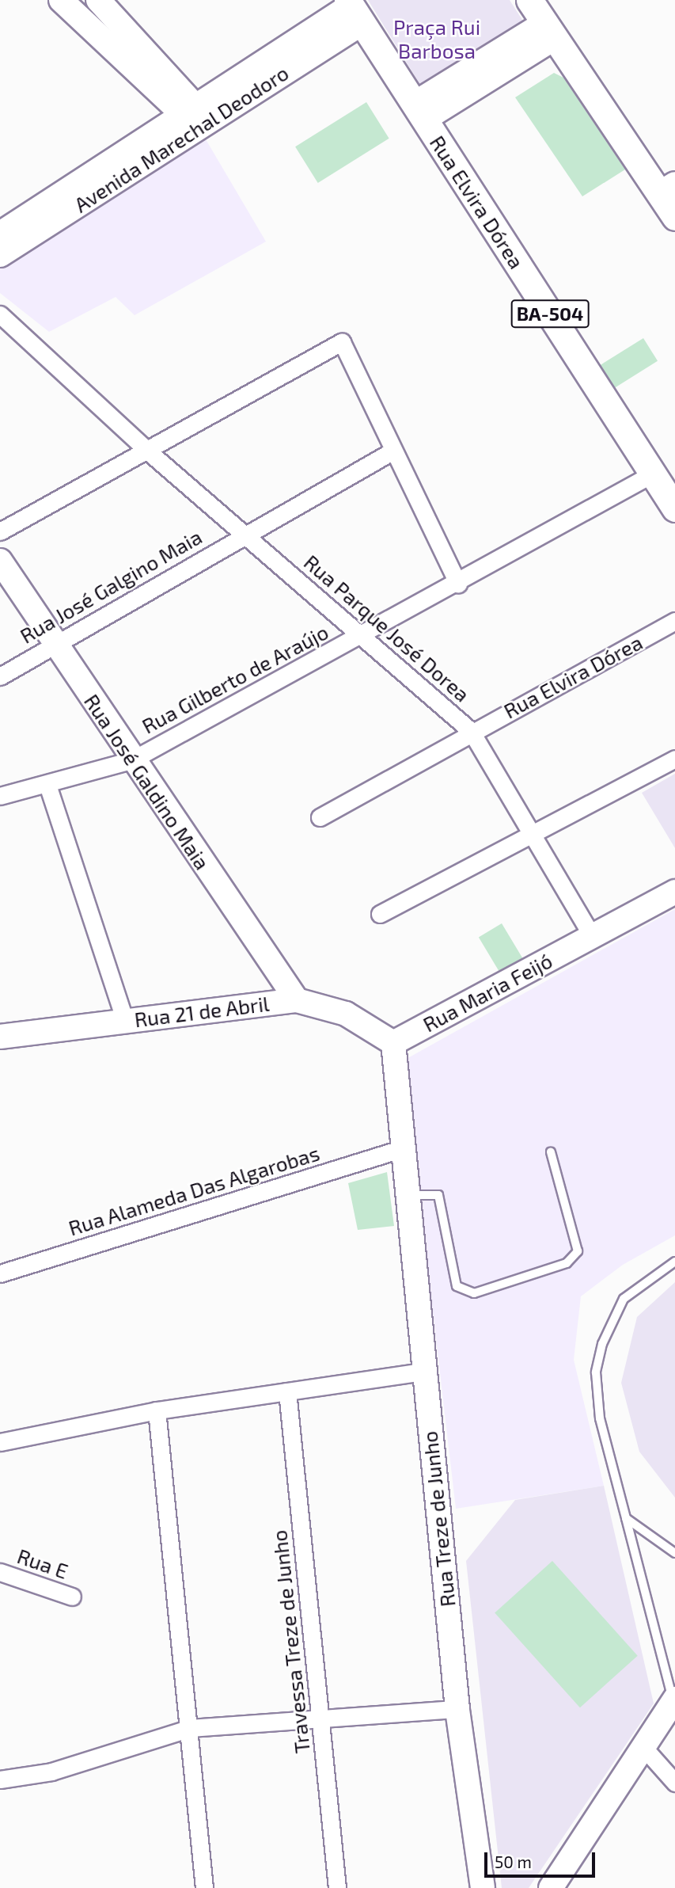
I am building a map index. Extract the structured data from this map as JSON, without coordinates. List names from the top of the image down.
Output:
{
  "streets": {
    "main road": ["Rua Elvira Dórea", "BA-504"],
    "street": [
      "Avenida Marechal Deodoro",
      "Rua José Galgino Maia",
      "Rua Parque José Dorea",
      "Rua Gilberto de Araújo",
      "Rua José Galdino Maia",
      "Rua Maria Feijó",
      "Rua 21 de Abril",
      "Rua Alameda Das Algarobas",
      "Rua Treze de Junho",
      "Rua E",
      "Travessa Treze de Junho"
    ]
  },
  "crossings": [
    ["Rua Elvira Dórea", "BA-504"],
    ["Rua Elvira Dórea", "Rua Parque José Dorea"],
    ["Rua Elvira Dórea", "Rua Gilberto de Araújo"],
    ["Rua José Galgino Maia", "Rua Parque José Dorea"],
    ["Rua José Galgino Maia", "Rua José Galdino Maia"],
    ["Rua Parque José Dorea", "Rua Gilberto de Araújo"],
    ["Rua Parque José Dorea", "Rua Maria Feijó"],
    ["Rua Gilberto de Araújo", "Rua José Galdino Maia"],
    ["Rua José Galdino Maia", "Rua 21 de Abril"],
    ["Rua Maria Feijó", "Rua 21 de Abril"],
    ["Rua Alameda Das Algarobas", "Rua Treze de Junho"]
  ],
  "parks": ["Praça Rui Barbosa"],
  "scale_bar": "50 m"
}
